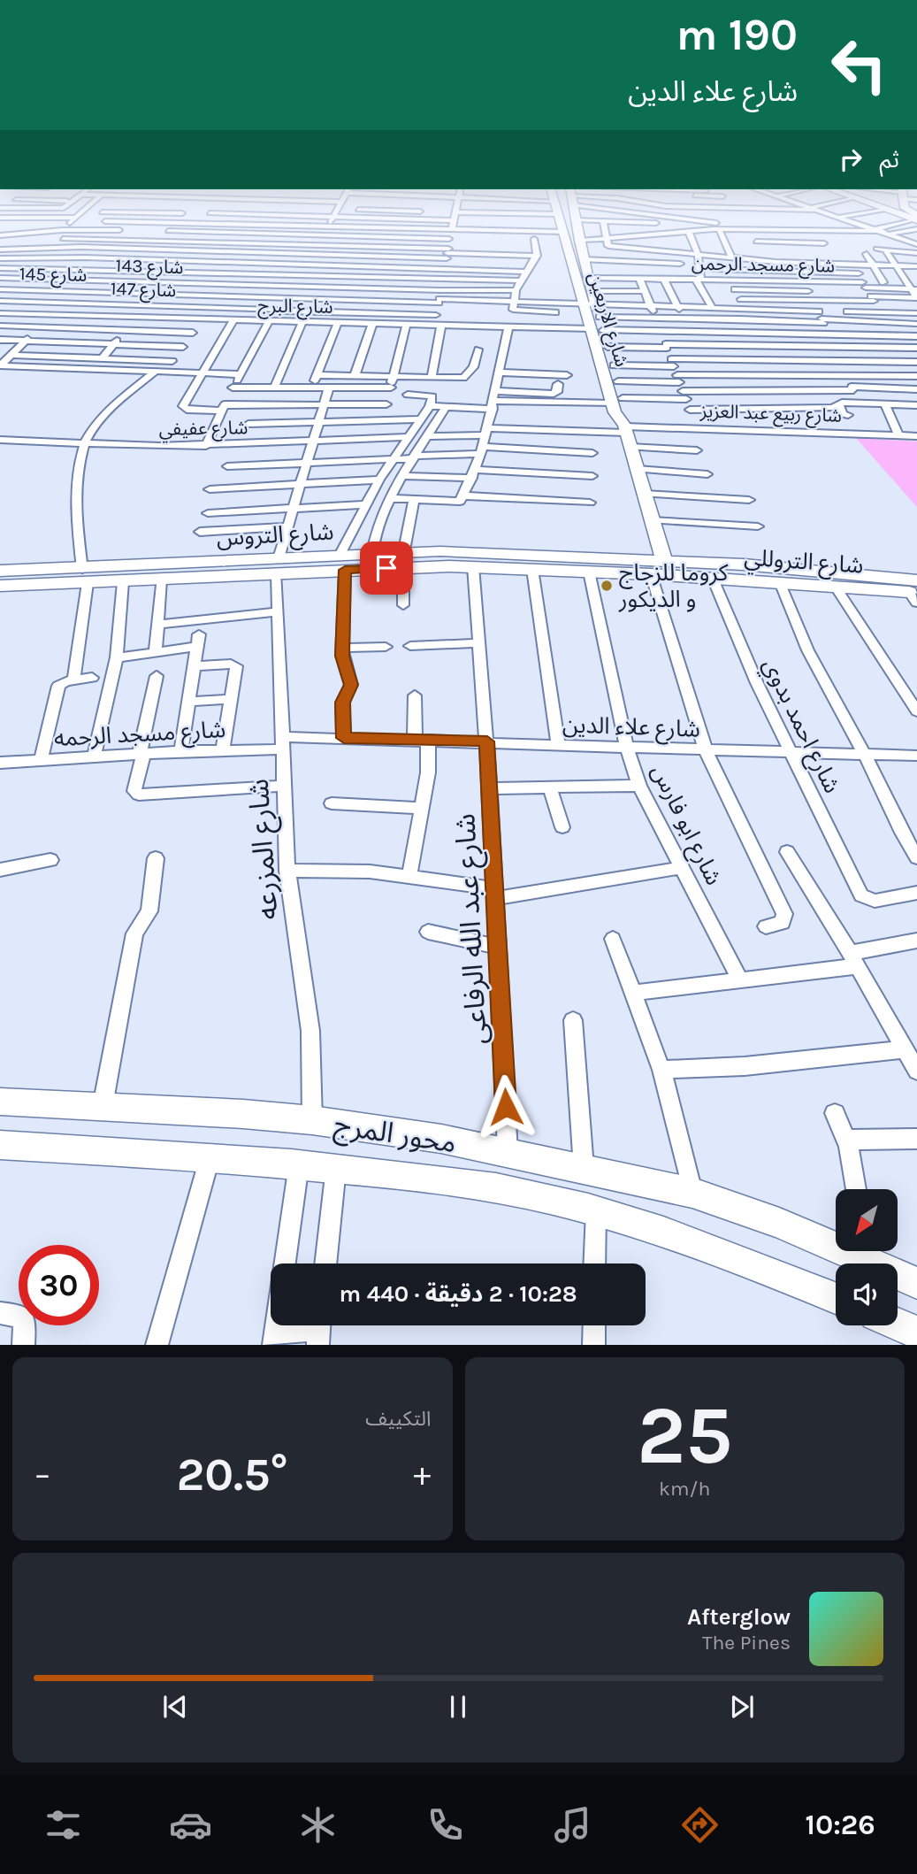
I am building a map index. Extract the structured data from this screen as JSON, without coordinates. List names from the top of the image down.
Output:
{
  "streets": {
    "street": [
      "شارع مسجد الرحمن",
      "شارع 143",
      "شارع 145",
      "شارع 147",
      "شارع البرج",
      "شارع الاربعين",
      "شارع ربيع عبد العزيز",
      "شارع عفيفي",
      "شارع التروس",
      "شارع التروللي",
      "شارع احمد بدوي",
      "شارع علاء الدين",
      "شارع مسجد الرحمه",
      "شارع ابو فارس",
      "شارع المزرعه",
      "شارع عبد الله الرفاعى",
      "محور المرج"
    ]
  },
  "crossings": [
    ["شارع مسجد الرحمن", "شارع الاربعين"],
    ["شارع 143", "شارع 145"],
    ["شارع البرج", "شارع الاربعين"],
    ["شارع الاربعين", "شارع ربيع عبد العزيز"],
    ["شارع الاربعين", "شارع التروس"],
    ["شارع الاربعين", "شارع التروللي"],
    ["شارع عفيفي", "شارع المزرعه"],
    ["شارع التروس", "شارع التروللي"],
    ["شارع التروس", "شارع ابو فارس"],
    ["شارع التروس", "شارع المزرعه"],
    ["شارع التروس", "شارع عبد الله الرفاعى"],
    ["شارع التروللي", "شارع احمد بدوي"],
    ["شارع احمد بدوي", "شارع علاء الدين"],
    ["شارع علاء الدين", "شارع مسجد الرحمه"],
    ["شارع علاء الدين", "شارع ابو فارس"],
    ["شارع علاء الدين", "شارع المزرعه"],
    ["شارع علاء الدين", "شارع عبد الله الرفاعى"],
    ["شارع مسجد الرحمه", "شارع المزرعه"],
    ["شارع المزرعه", "محور المرج"],
    ["شارع عبد الله الرفاعى", "محور المرج"]
  ],
  "places": ["كروما للزجاج و الديكور"],
  "north": "bottom left",
  "page": {
    "turn": ["190 m", "شارع علاء الدين"],
    "then": "ثم",
    "limit": "30",
    "trip": "10:28 · 2 دقيقة · 440 m",
    "tile": [
      ["25", "km/h"],
      "التكييف"
    ],
    "heat": ["−", "20.5°", "+"],
    "song": ["Afterglow", "The Pines"],
    "tabs": "10:26"
  }
}
